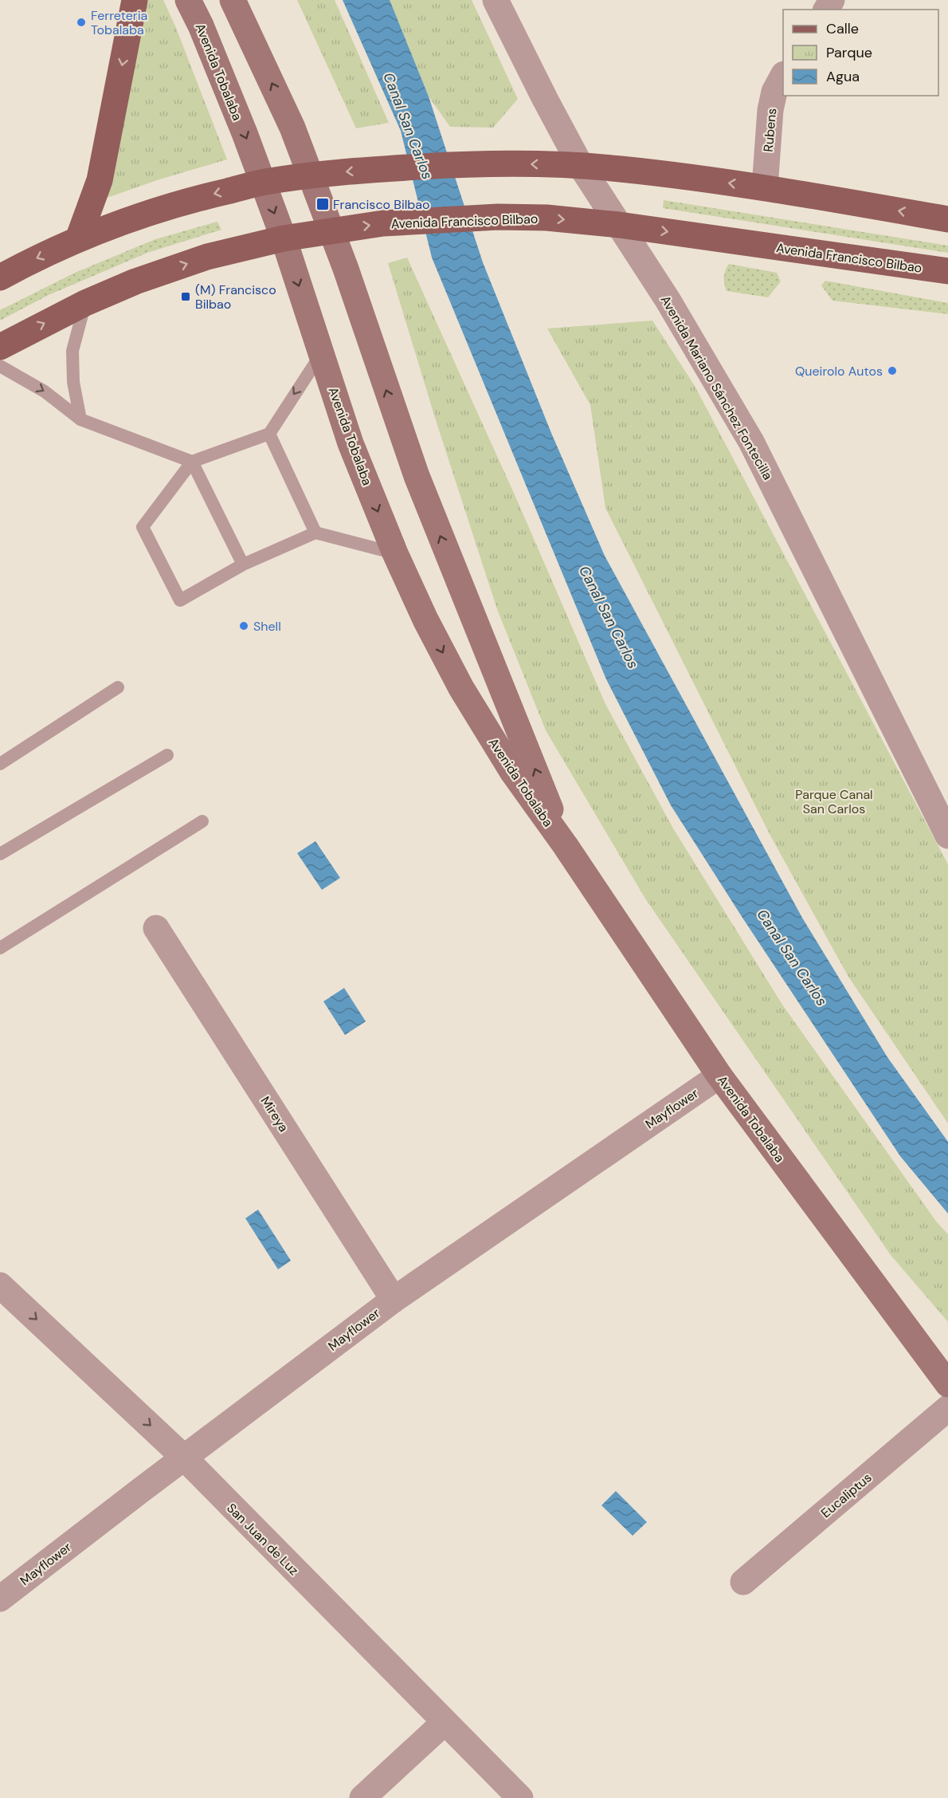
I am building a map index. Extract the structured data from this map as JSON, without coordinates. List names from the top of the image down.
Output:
{
  "streets": {
    "main road": ["Avenida Tobalaba", "Avenida Francisco Bilbao"],
    "street": [
      "Rubens",
      "Avenida Mariano Sánchez Fontecilla",
      "Mayflower",
      "Mireya",
      "Eucaliptus",
      "San Juan de Luz"
    ]
  },
  "crossings": [
    ["Avenida Tobalaba", "Avenida Francisco Bilbao"],
    ["Avenida Tobalaba", "Mayflower"],
    ["Avenida Francisco Bilbao", "Avenida Mariano Sánchez Fontecilla"],
    ["Mayflower", "Mireya"],
    ["Mayflower", "San Juan de Luz"]
  ],
  "water": ["Canal San Carlos"],
  "parks": ["Parque Canal San Carlos"],
  "places": {
    "other": ["Ferreteria Tobalaba", "Queirolo Autos", "Shell"],
    "transit": ["Francisco Bilbao", "(M) Francisco Bilbao"]
  },
  "legend": ["Calle", "Parque", "Agua"]
}
